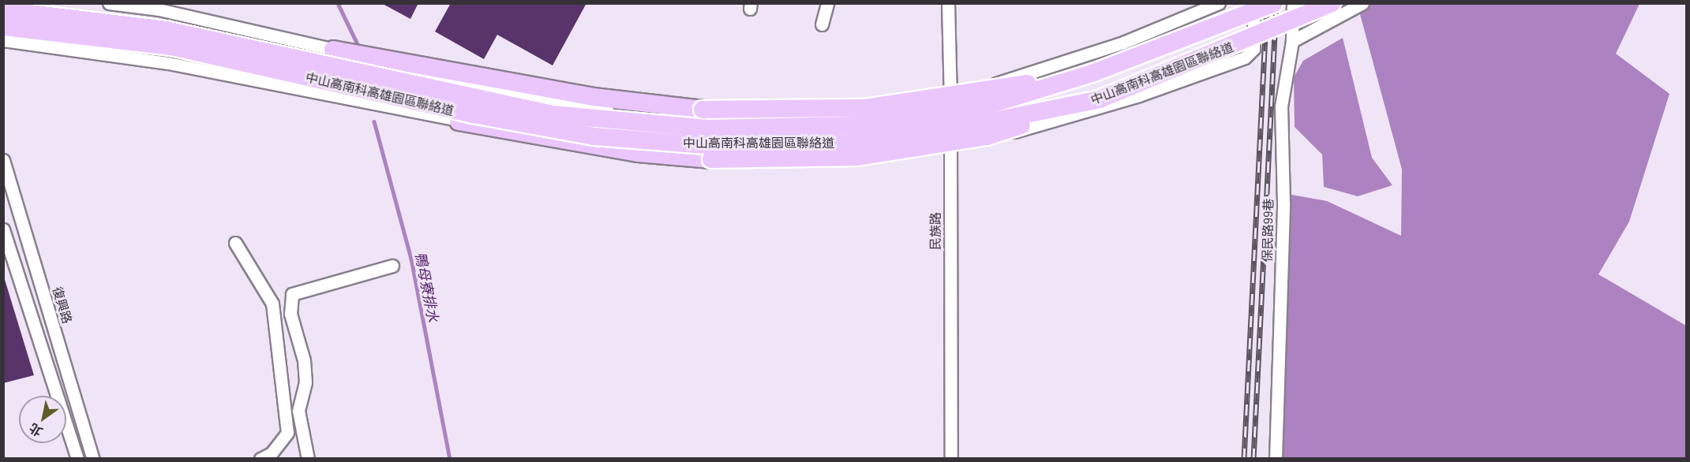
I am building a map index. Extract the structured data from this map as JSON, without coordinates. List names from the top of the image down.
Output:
{
  "streets": {
    "highway": ["中山高南科高雄園區聯絡道"],
    "street": ["保民路99巷", "民族路", "復興路"]
  },
  "water": ["鴨母寮排水"],
  "north": "bottom left"
}
